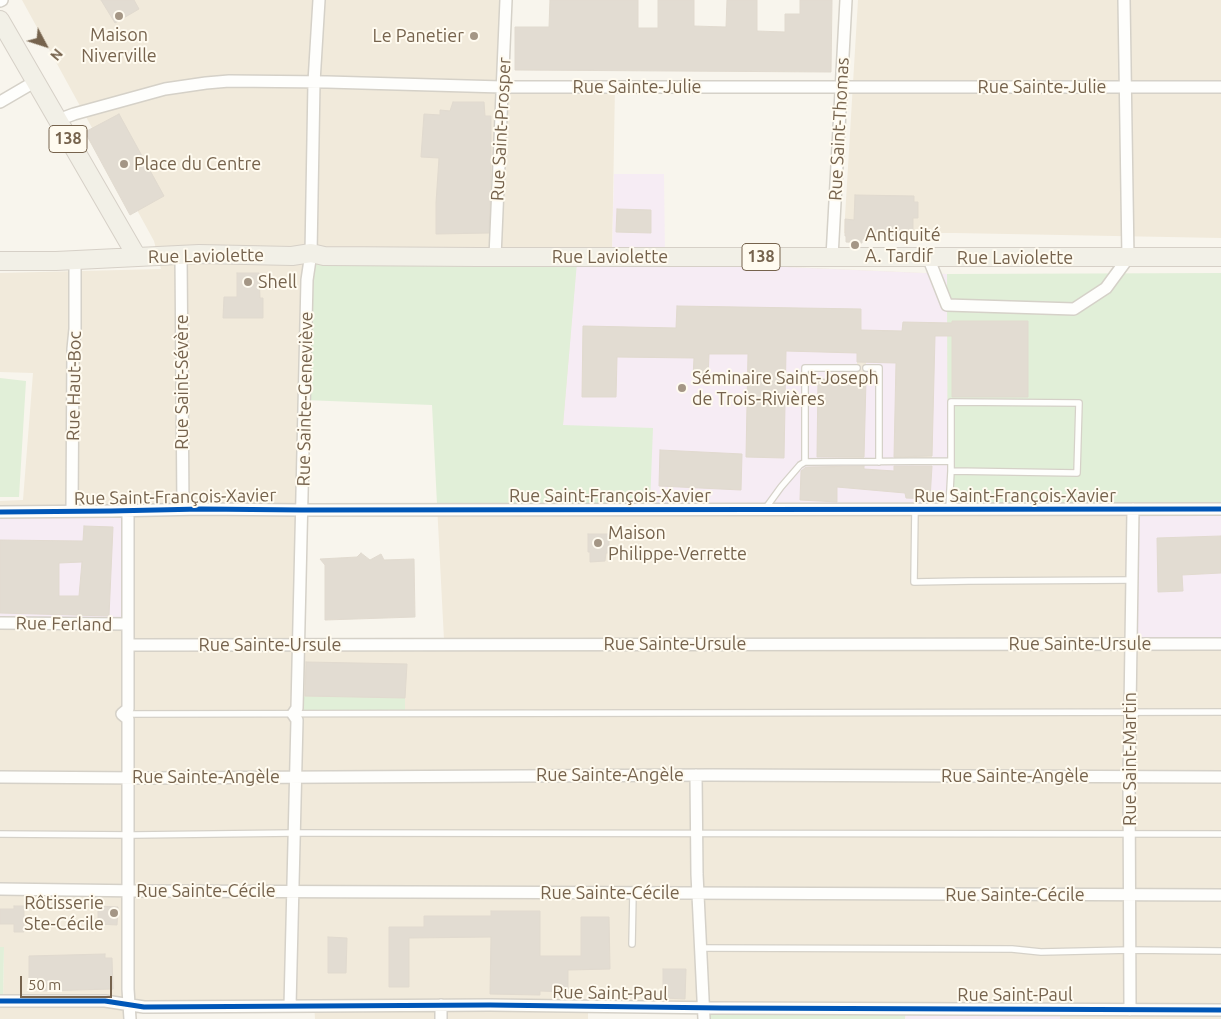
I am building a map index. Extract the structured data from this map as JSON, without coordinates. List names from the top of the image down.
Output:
{
  "streets": {
    "main road": ["138", "Rue Laviolette"],
    "street": [
      "Rue Sainte-Julie",
      "Rue Saint-Prosper",
      "Rue Saint-Thomas",
      "Rue Saint-Sévère",
      "Rue Haut-Boc",
      "Rue Sainte-Geneviève",
      "Rue Saint-François-Xavier",
      "Rue Ferland",
      "Rue Sainte-Ursule",
      "Rue Saint-Martin",
      "Rue Sainte-Angèle",
      "Rue Sainte-Cécile",
      "Rue Saint-Paul"
    ]
  },
  "crossings": [
    ["Rue Sainte-Julie", "Rue Saint-Prosper"],
    ["Rue Sainte-Julie", "Rue Saint-Thomas"],
    ["Rue Sainte-Julie", "138"],
    ["Rue Sainte-Julie", "Rue Sainte-Geneviève"],
    ["Rue Saint-Prosper", "Rue Laviolette"],
    ["Rue Saint-Thomas", "Rue Laviolette"],
    ["138", "Rue Laviolette"],
    ["Rue Laviolette", "Rue Saint-Sévère"],
    ["Rue Laviolette", "Rue Haut-Boc"],
    ["Rue Laviolette", "Rue Sainte-Geneviève"],
    ["Rue Saint-Sévère", "Rue Saint-François-Xavier"],
    ["Rue Haut-Boc", "Rue Saint-François-Xavier"],
    ["Rue Sainte-Geneviève", "Rue Saint-François-Xavier"],
    ["Rue Sainte-Geneviève", "Rue Sainte-Ursule"],
    ["Rue Sainte-Geneviève", "Rue Sainte-Angèle"],
    ["Rue Sainte-Geneviève", "Rue Sainte-Cécile"],
    ["Rue Sainte-Geneviève", "Rue Saint-Paul"],
    ["Rue Saint-François-Xavier", "Rue Saint-Martin"],
    ["Rue Sainte-Ursule", "Rue Saint-Martin"],
    ["Rue Saint-Martin", "Rue Sainte-Angèle"],
    ["Rue Saint-Martin", "Rue Sainte-Cécile"],
    ["Rue Saint-Martin", "Rue Saint-Paul"]
  ],
  "places": [
    "Maison Niverville",
    "Le Panetier",
    "Place du Centre",
    "Antiquité A. Tardif",
    "Shell",
    "Séminaire Saint-Joseph de Trois‑Rivières",
    "Maison Philippe-Verrette",
    "Rôtisserie Ste-Cécile"
  ],
  "scale_bar": "50 m",
  "north": "bottom right"
}
